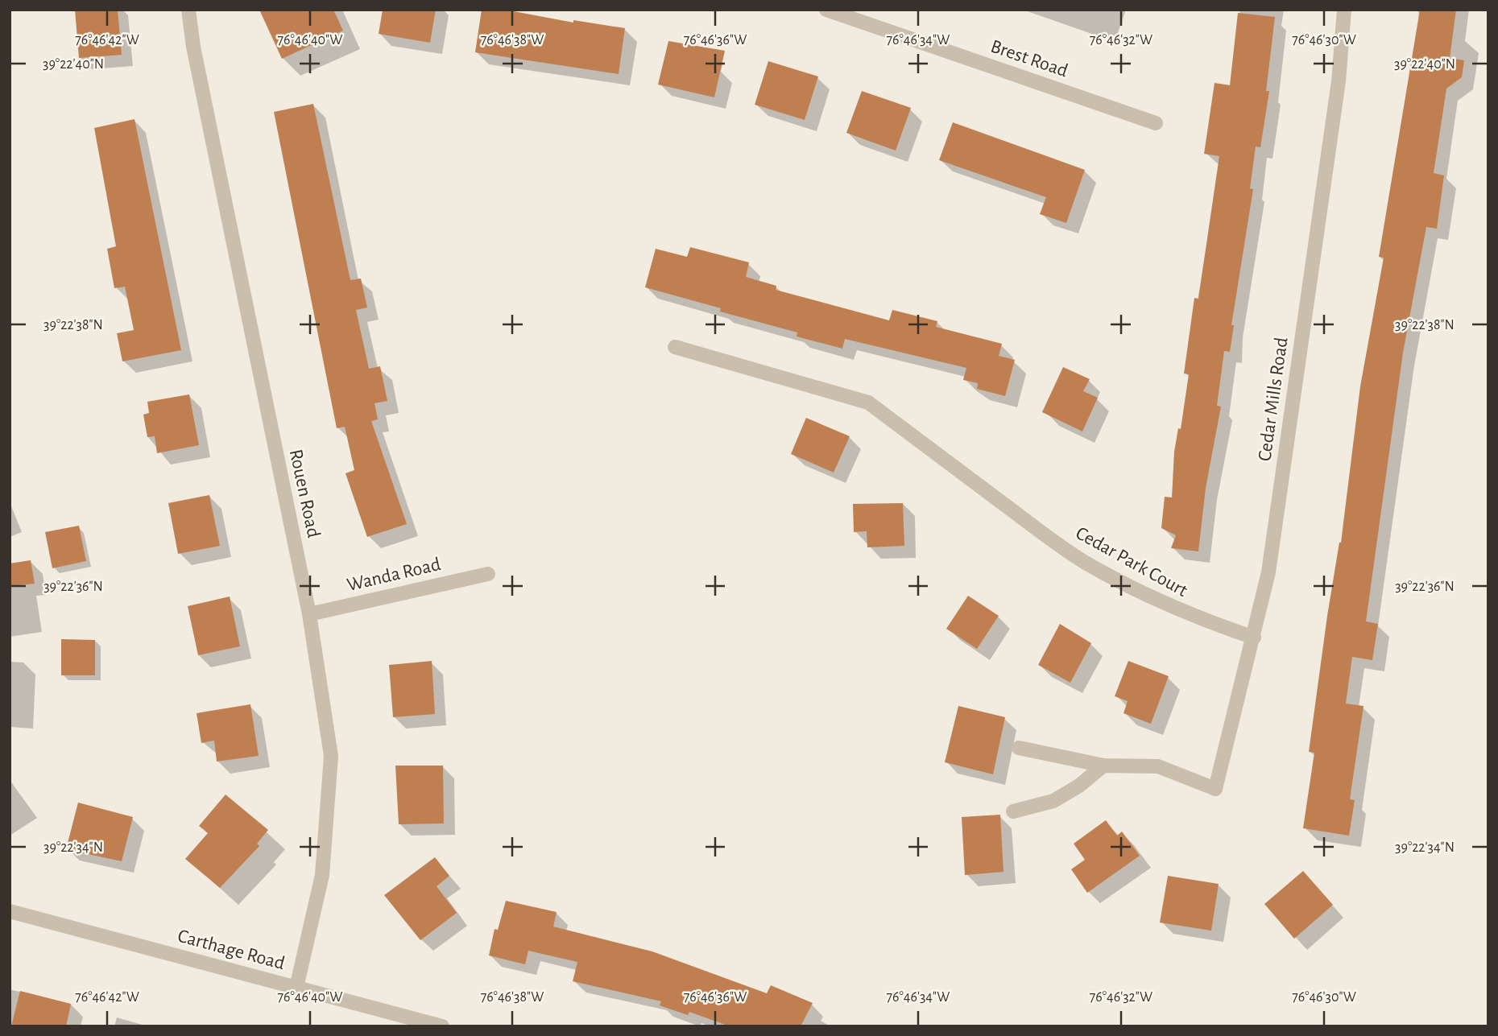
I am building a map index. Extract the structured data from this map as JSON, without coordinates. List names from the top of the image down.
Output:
{
  "streets": {
    "street": [
      "Brest Road",
      "Cedar Mills Road",
      "Rouen Road",
      "Cedar Park Court",
      "Wanda Road",
      "Carthage Road"
    ]
  },
  "crossings": [
    ["Cedar Mills Road", "Cedar Park Court"],
    ["Rouen Road", "Wanda Road"],
    ["Rouen Road", "Carthage Road"]
  ],
  "coordinates": [
    "76°46'42\"W",
    "76°46'40\"W",
    "76°46'38\"W",
    "76°46'36\"W",
    "76°46'34\"W",
    "76°46'32\"W",
    "76°46'30\"W",
    "39°22'40\"N",
    "39°22'38\"N",
    "39°22'36\"N",
    "39°22'34\"N"
  ]
}
